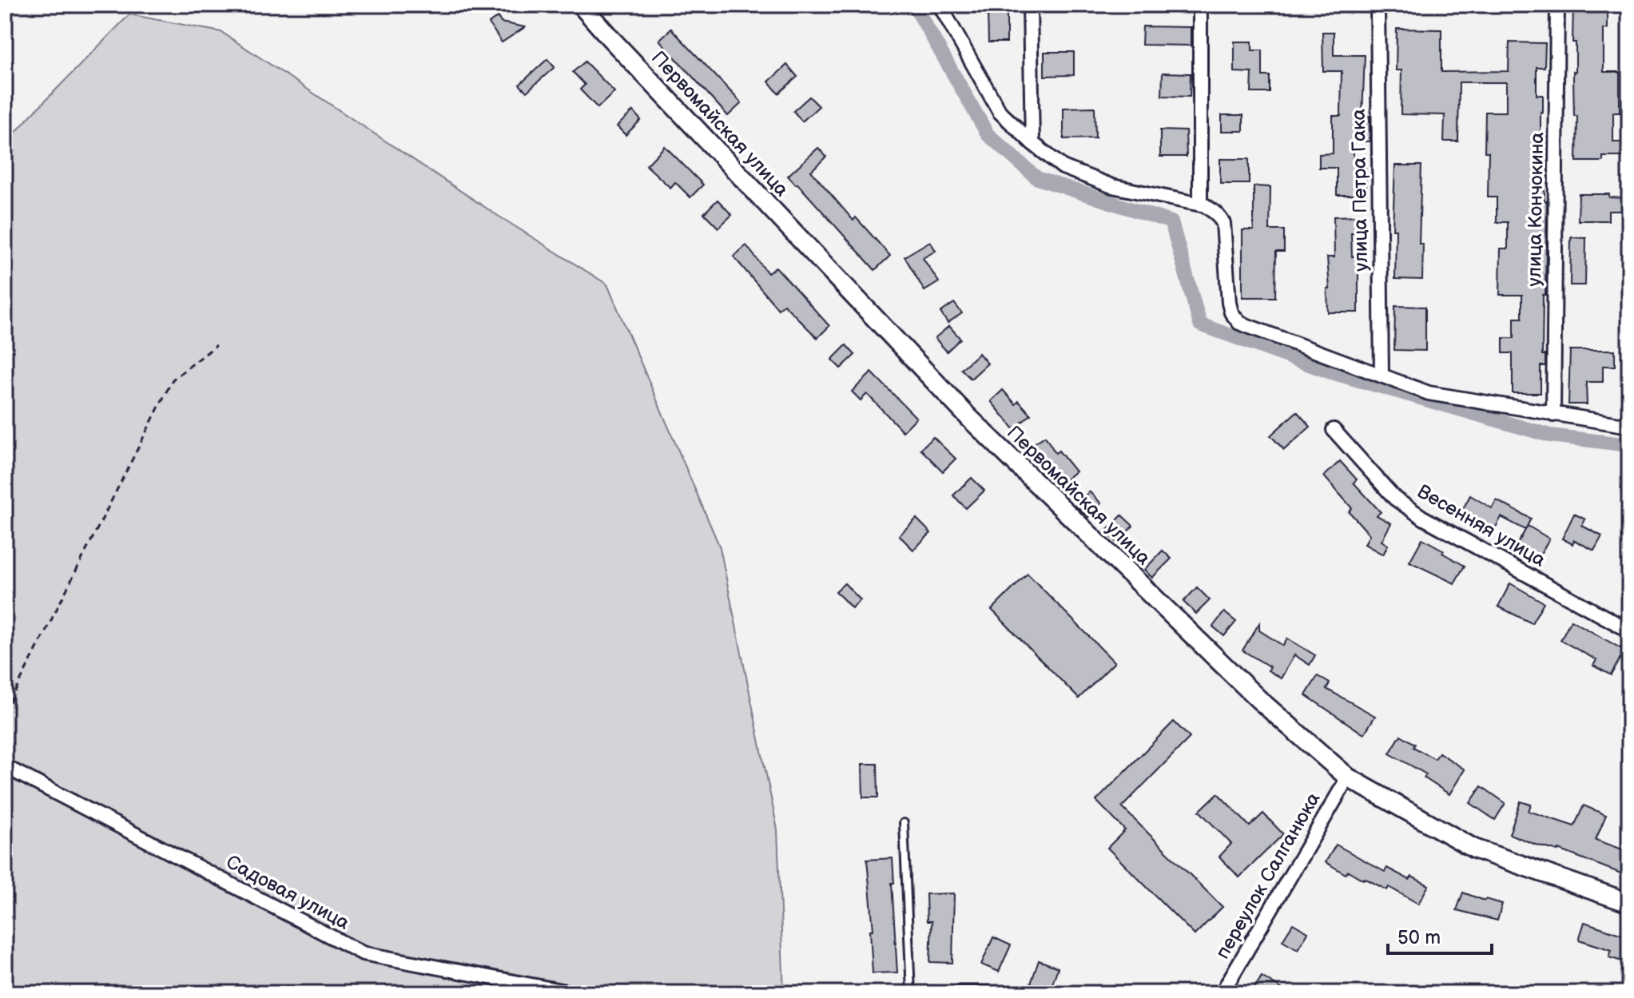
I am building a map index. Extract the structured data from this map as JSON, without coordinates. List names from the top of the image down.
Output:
{
  "streets": {
    "main road": ["Первомайская улица"],
    "street": [
      "улица Петра Гака",
      "улица Кончокина",
      "Весенняя улица",
      "переулок Салганюка",
      "Садовая улица"
    ]
  },
  "crossings": [
    ["Первомайская улица", "переулок Салганюка"]
  ],
  "scale_bar": "50 m"
}
